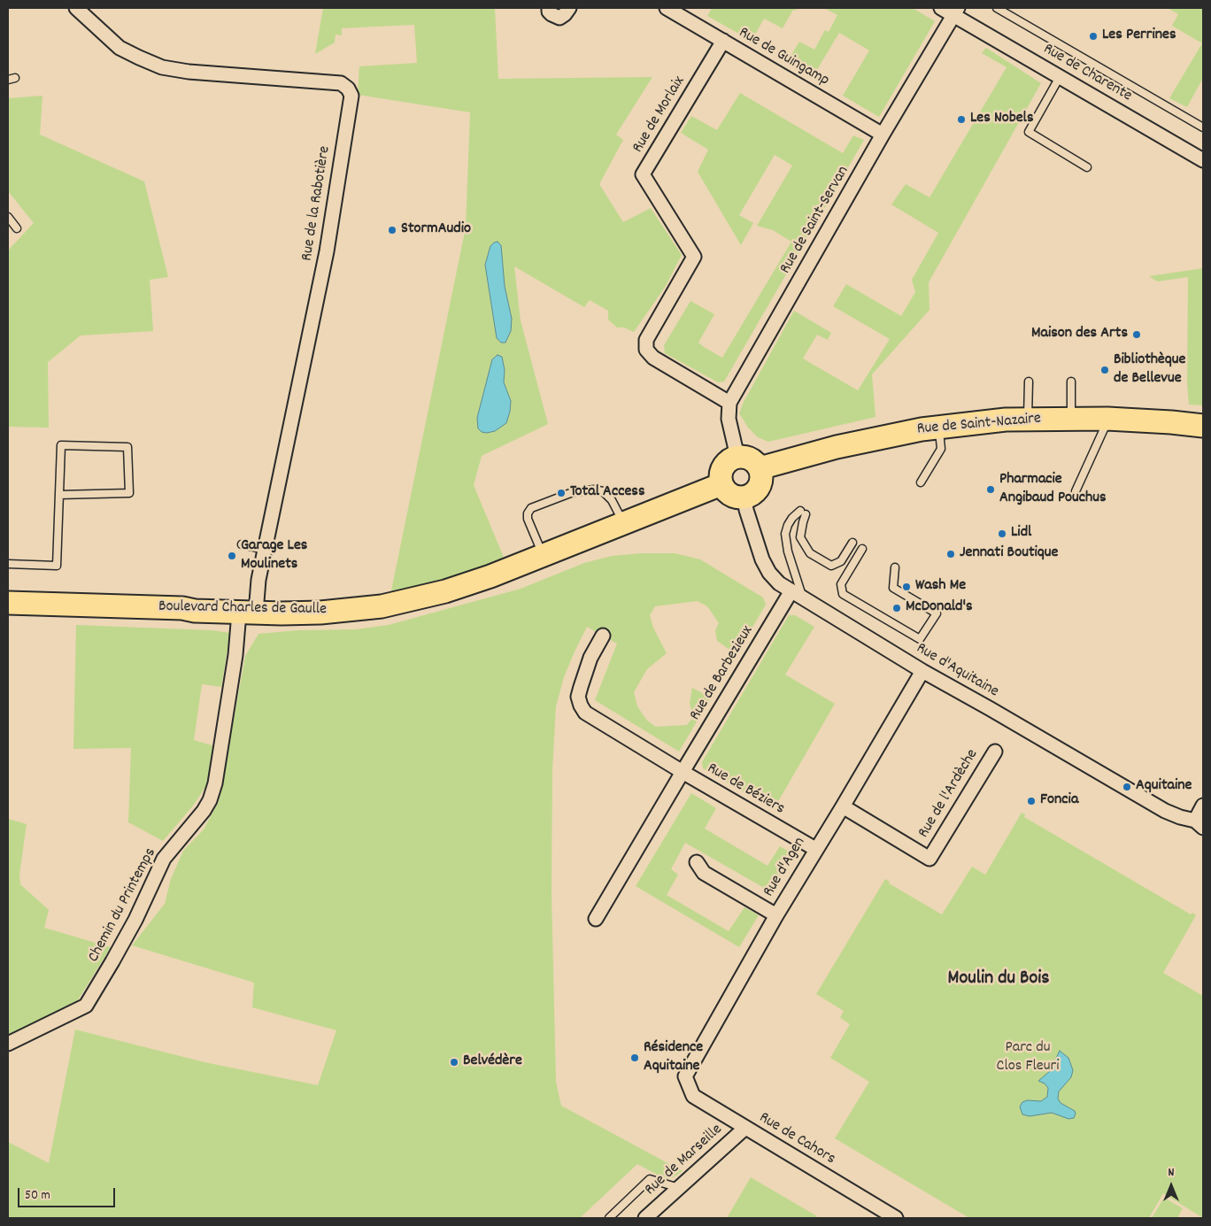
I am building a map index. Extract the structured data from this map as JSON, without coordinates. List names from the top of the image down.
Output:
{
  "streets": {
    "main road": ["Rue de Saint-Nazaire", "Boulevard Charles de Gaulle"],
    "street": [
      "Rue de Guingamp",
      "Rue de Charente",
      "Rue de Morlaix",
      "Rue de la Rabotière",
      "Rue de Saint-Servan",
      "Rue d'Aquitaine",
      "Rue de Barbezieux",
      "Rue de Béziers",
      "Rue de l'Ardèche",
      "Rue d'Agen",
      "Chemin du Printemps",
      "Rue de Cahors",
      "Rue de Marseille"
    ]
  },
  "crossings": [
    ["Rue de Guingamp", "Rue de Morlaix"],
    ["Rue de Guingamp", "Rue de Saint-Servan"],
    ["Rue de Charente", "Rue de Saint-Servan"],
    ["Rue de Morlaix", "Rue de Saint-Servan"],
    ["Rue de la Rabotière", "Boulevard Charles de Gaulle"],
    ["Rue de la Rabotière", "Chemin du Printemps"],
    ["Rue de Saint-Nazaire", "Boulevard Charles de Gaulle"],
    ["Rue de Saint-Nazaire", "Rue d'Aquitaine"],
    ["Boulevard Charles de Gaulle", "Rue d'Aquitaine"],
    ["Boulevard Charles de Gaulle", "Chemin du Printemps"],
    ["Rue d'Aquitaine", "Rue de Barbezieux"],
    ["Rue d'Aquitaine", "Rue d'Agen"],
    ["Rue de Barbezieux", "Rue de Béziers"],
    ["Rue de Béziers", "Rue d'Agen"],
    ["Rue de l'Ardèche", "Rue d'Agen"],
    ["Rue d'Agen", "Rue de Cahors"],
    ["Rue de Cahors", "Rue de Marseille"]
  ],
  "districts": ["Moulin du Bois"],
  "parks": ["Parc du Clos Fleuri"],
  "places": [
    "Les Perrines",
    "Les Nobels",
    "StormAudio",
    "Maison des Arts",
    "Bibliothèque de Bellevue",
    "Pharmacie Angibaud Pouchus",
    "Total Access",
    "Lidl",
    "Jennati Boutique",
    "Garage Les Moulinets",
    "Wash Me",
    "McDonald's",
    "Aquitaine",
    "Foncia",
    "Résidence Aquitaine",
    "Belvédère"
  ],
  "scale_bar": "50 m",
  "north": "top"
}
